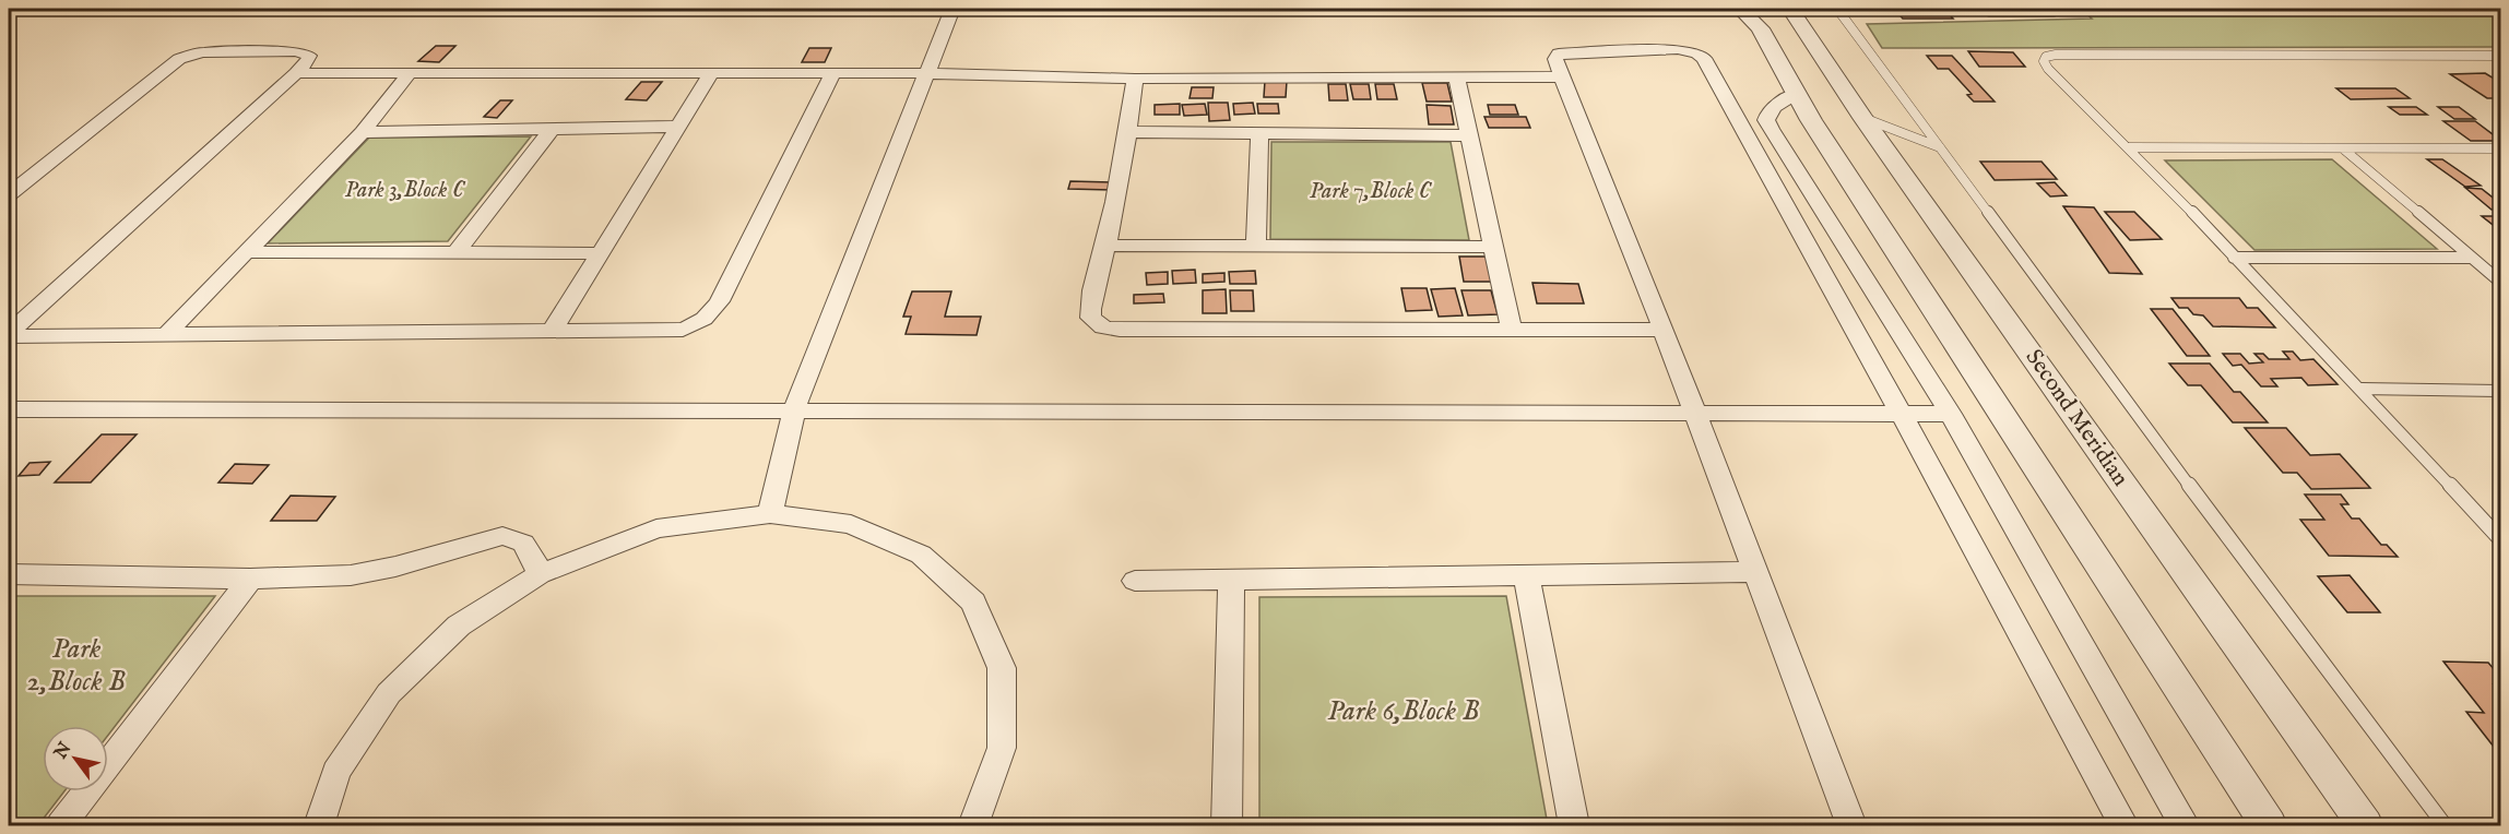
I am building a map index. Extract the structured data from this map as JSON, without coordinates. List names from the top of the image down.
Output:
{
  "streets": {
    "street": ["Second Meridian"]
  },
  "parks": [
    "Park 3,Block C",
    "Park 7,Block C",
    "Park 2,Block B",
    "Park 6,Block B"
  ],
  "north": "top left"
}
